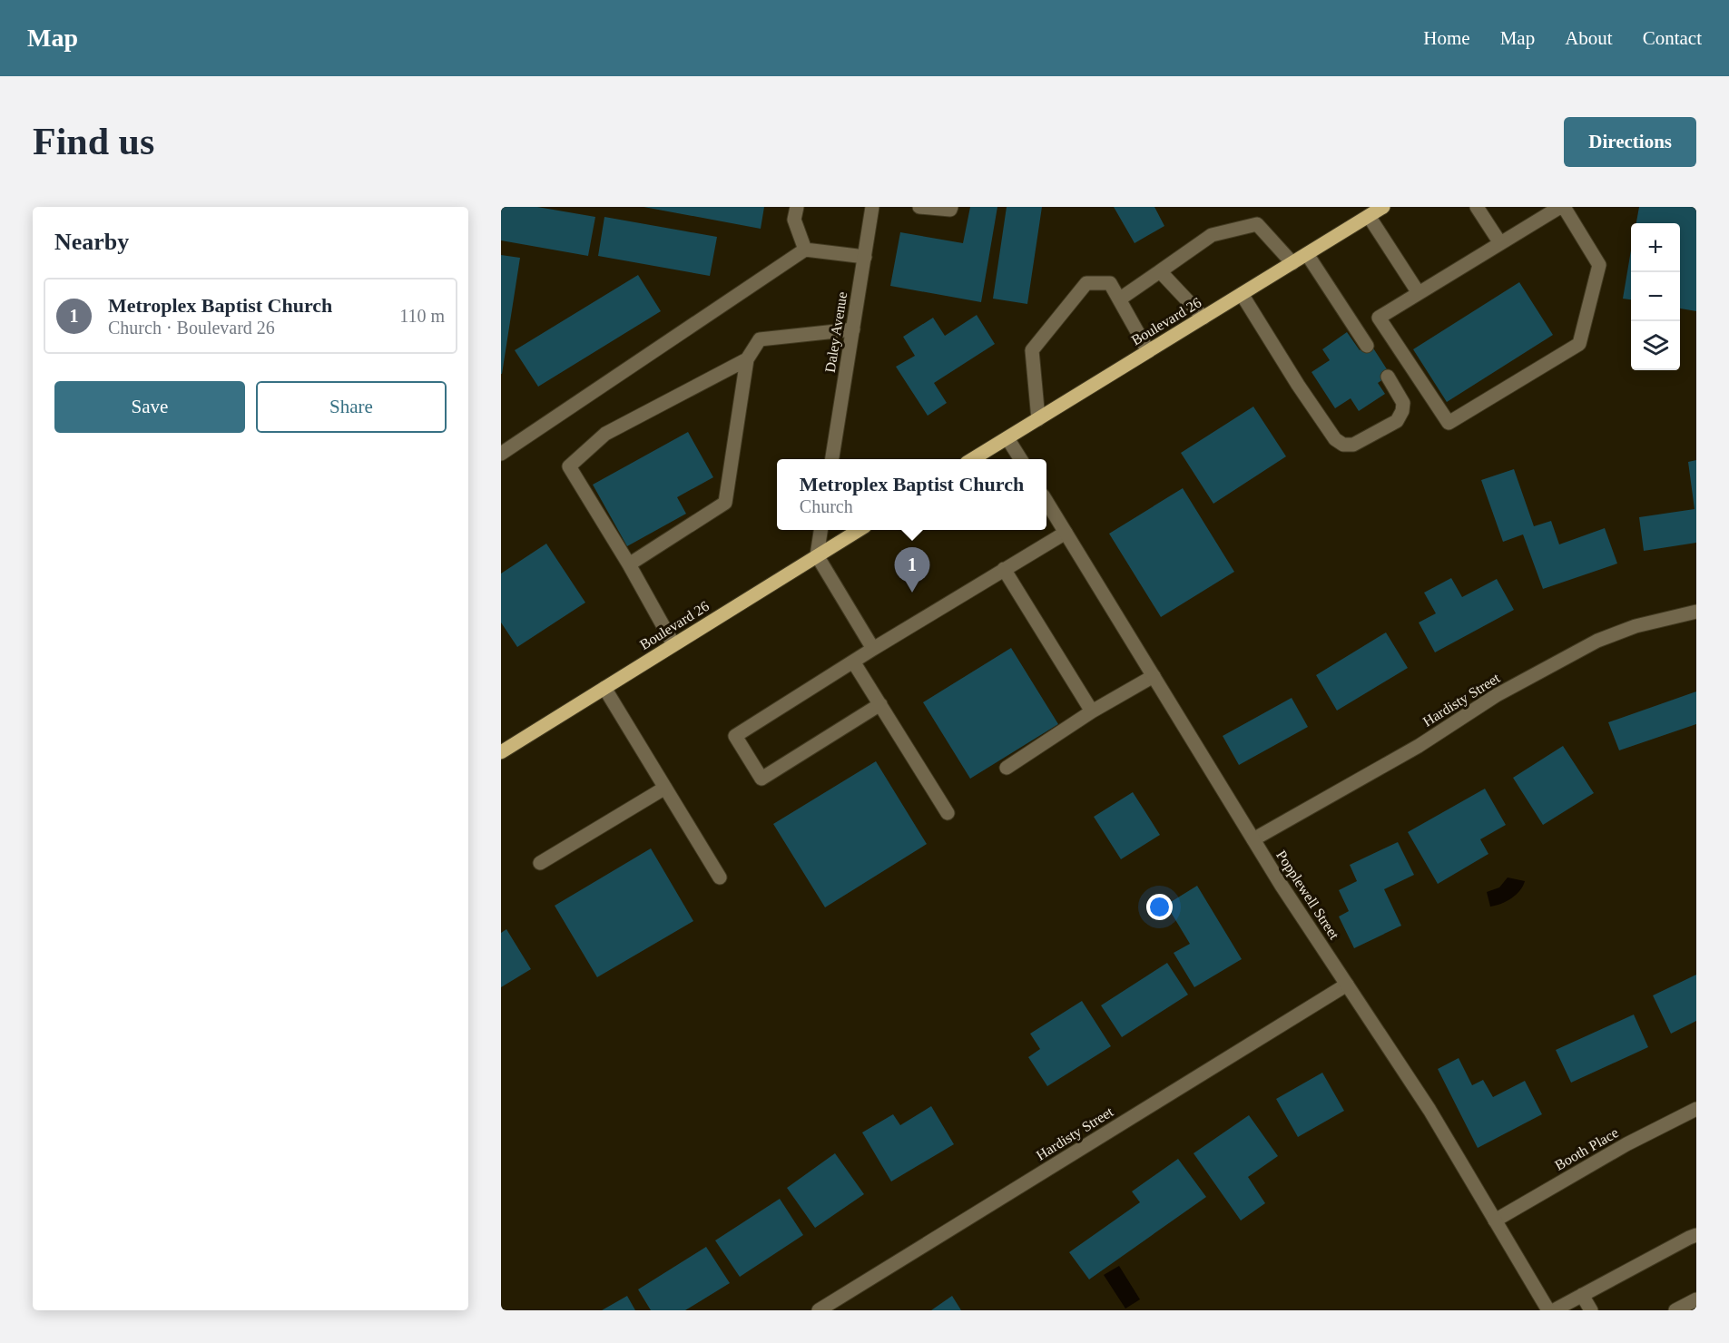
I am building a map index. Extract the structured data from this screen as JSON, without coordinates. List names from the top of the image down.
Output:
{
  "streets": {
    "main road": ["Boulevard 26"],
    "street": [
      "Daley Avenue",
      "Hardisty Street",
      "Popplewell Street",
      "Booth Place"
    ]
  },
  "crossings": [
    ["Hardisty Street", "Popplewell Street"],
    ["Popplewell Street", "Booth Place"]
  ],
  "page": {
    "header": "Map",
    "nav": [
      "Home",
      "Map",
      "About",
      "Contact"
    ],
    "buttons": [
      "Directions",
      ["Save", "Share"]
    ],
    "title": "Find us",
    "heading": "Nearby",
    "map_buttons": ["+", "−"],
    "list": [
      {
        "mark": "1",
        "name": "Metroplex Baptist Church",
        "note": "Church · Boulevard 26",
        "value": "110 m"
      }
    ],
    "popup": ["Metroplex Baptist Church", "Church"],
    "pins": "1"
  }
}
